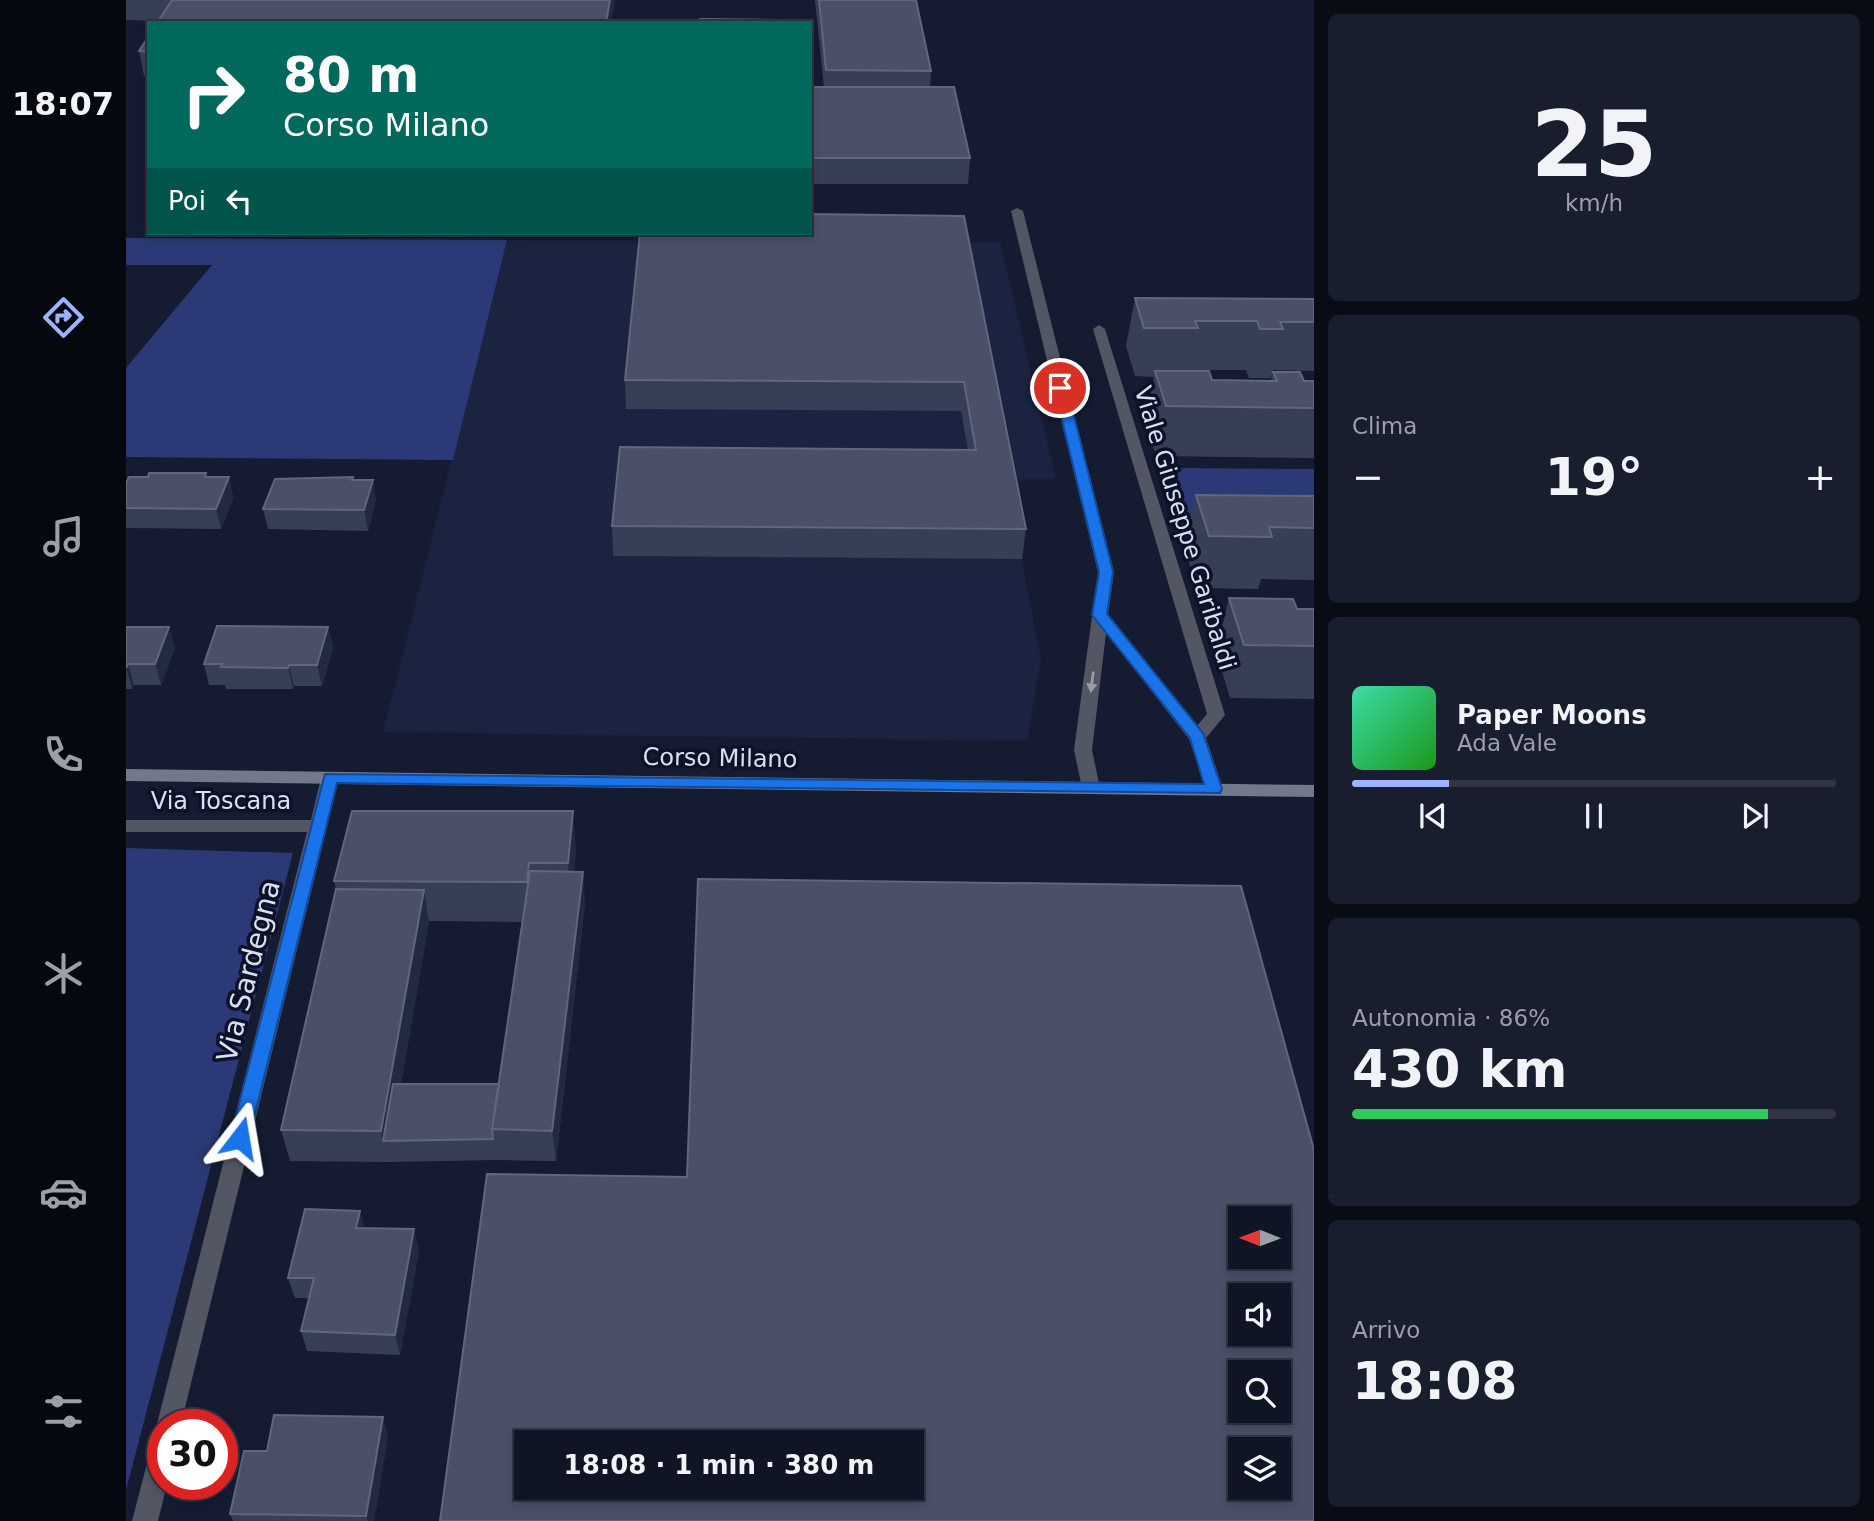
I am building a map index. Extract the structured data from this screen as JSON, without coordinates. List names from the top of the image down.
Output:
{
  "streets": {
    "main road": ["Corso Milano"],
    "street": ["Viale Giuseppe Garibaldi", "Via Toscana", "Via Sardegna"]
  },
  "crossings": [
    ["Corso Milano", "Via Sardegna"],
    ["Via Toscana", "Via Sardegna"]
  ],
  "north": "left",
  "page": {
    "tabs": "18:07",
    "tile": [
      ["25", "km/h"],
      "Clima",
      ["Autonomia · 86%", "430 km"],
      ["Arrivo", "18:08"]
    ],
    "turn": ["80 m", "Corso Milano"],
    "then": "Poi",
    "heat": ["−", "19°", "+"],
    "song": ["Paper Moons", "Ada Vale"],
    "limit": "30",
    "trip": "18:08 · 1 min · 380 m"
  }
}
